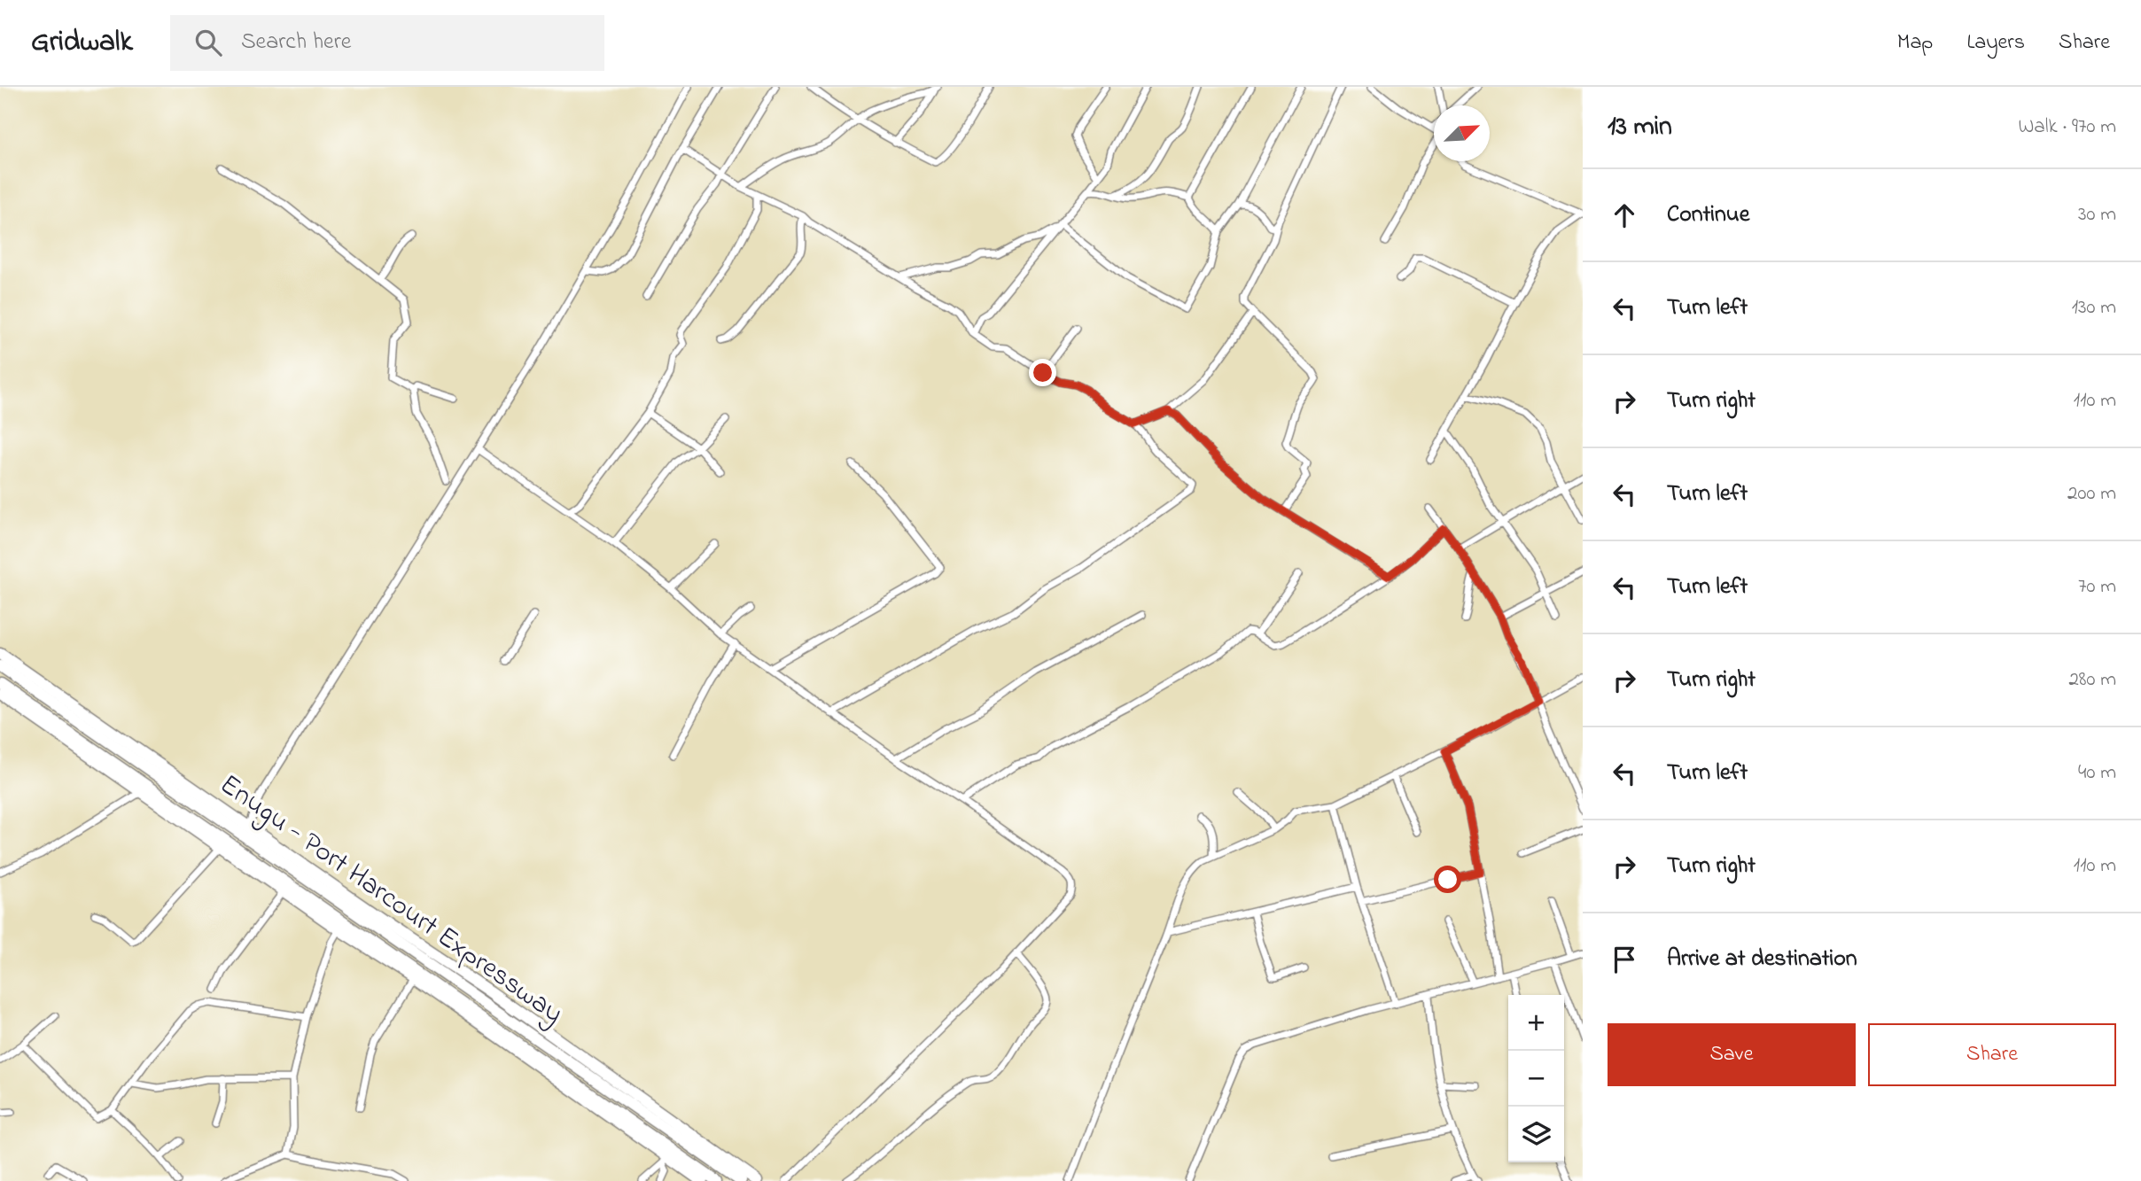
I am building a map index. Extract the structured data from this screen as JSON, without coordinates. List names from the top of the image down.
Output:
{
  "streets": {
    "main road": ["Enugu - Port Harcourt Expressway"]
  },
  "north": "top right",
  "page": {
    "header": "Gridwalk",
    "search": "Search here",
    "nav": ["Map", "Layers", "Share"],
    "heading": ["13 min", "Walk · 970 m"],
    "list": [
      ["Continue", "30 m"],
      ["Turn left", "130 m"],
      ["Turn right", "110 m"],
      ["Turn left", "200 m"],
      ["Turn left", "70 m"],
      ["Turn right", "280 m"],
      ["Turn left", "40 m"],
      ["Turn right", "110 m"],
      "Arrive at destination"
    ],
    "map_buttons": ["+", "−"],
    "buttons": ["Save", "Share"]
  }
}
